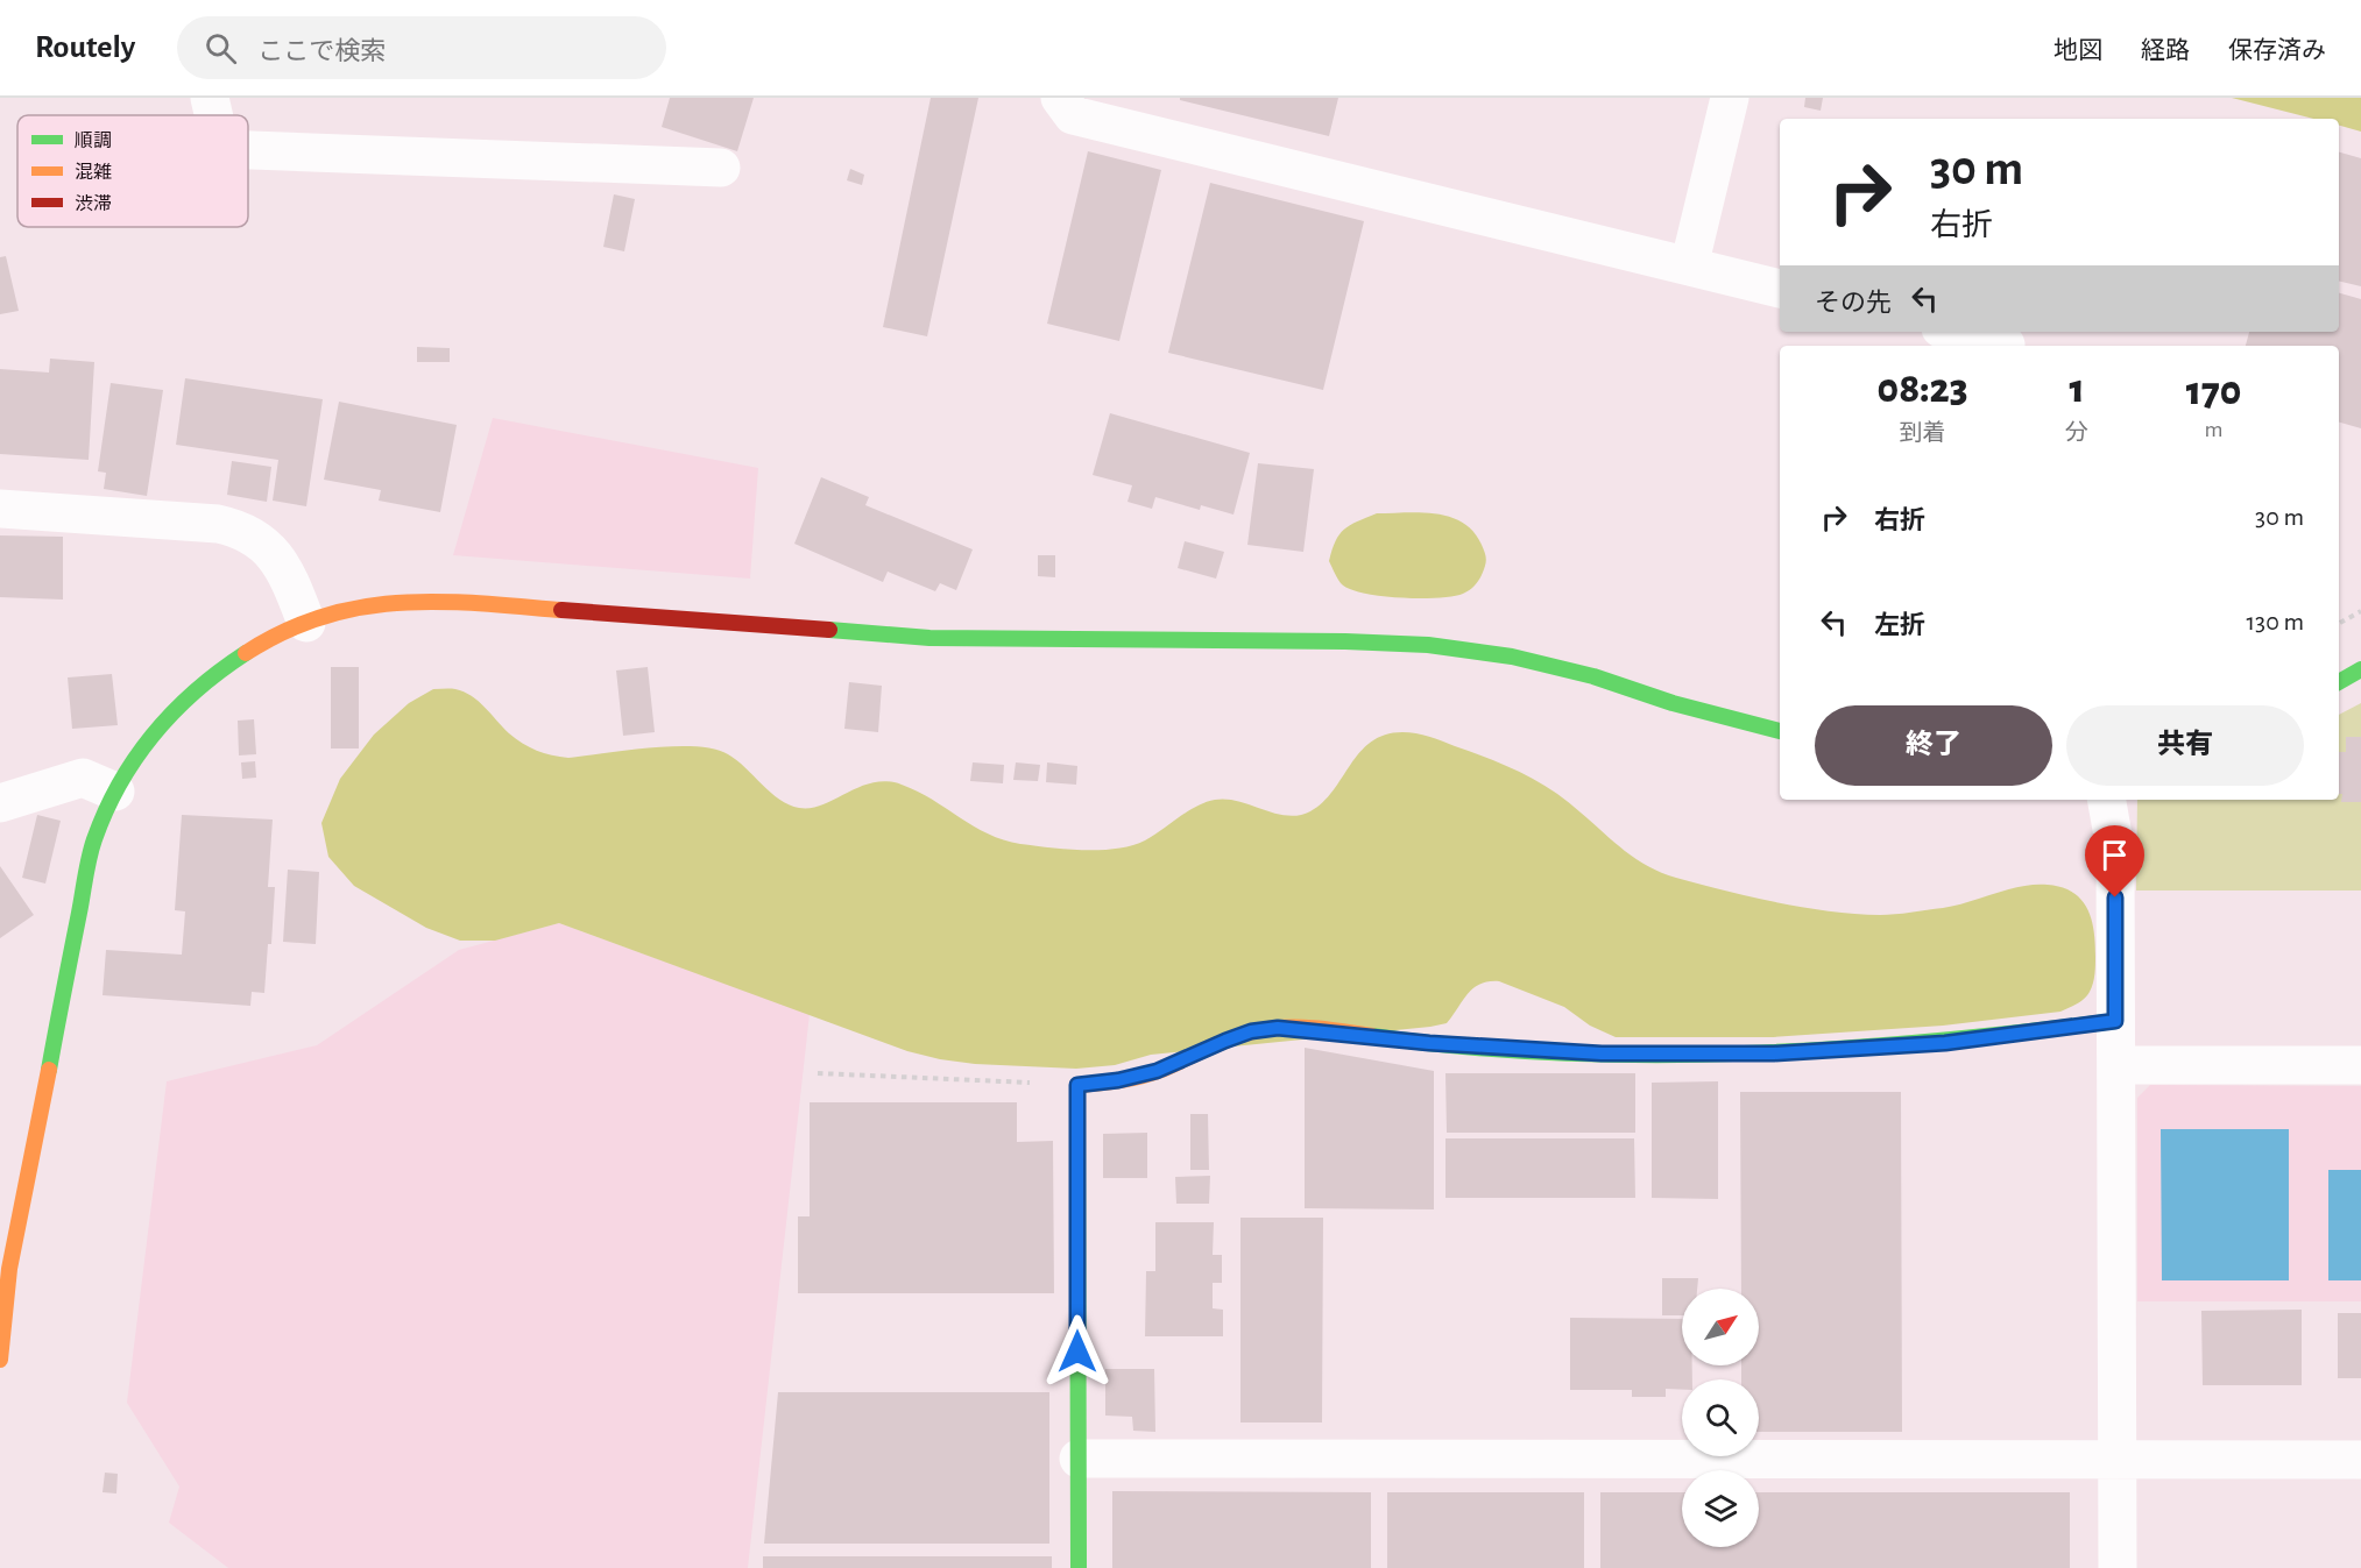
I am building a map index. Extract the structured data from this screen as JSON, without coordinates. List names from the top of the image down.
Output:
{
  "legend": ["順調", "混雑", "渋滞"],
  "north": "top right",
  "page": {
    "header": "Routely",
    "search": "ここで検索",
    "nav": ["地図", "経路", "保存済み"],
    "turn": ["30 m", "右折"],
    "then": "その先",
    "eta": [
      "08:23",
      "到着",
      "1",
      "分",
      "170",
      "m"
    ],
    "list": [
      {
        "name": "右折",
        "value": "30 m"
      },
      {
        "name": "左折",
        "value": "130 m"
      }
    ],
    "buttons": ["終了", "共有"]
  }
}
